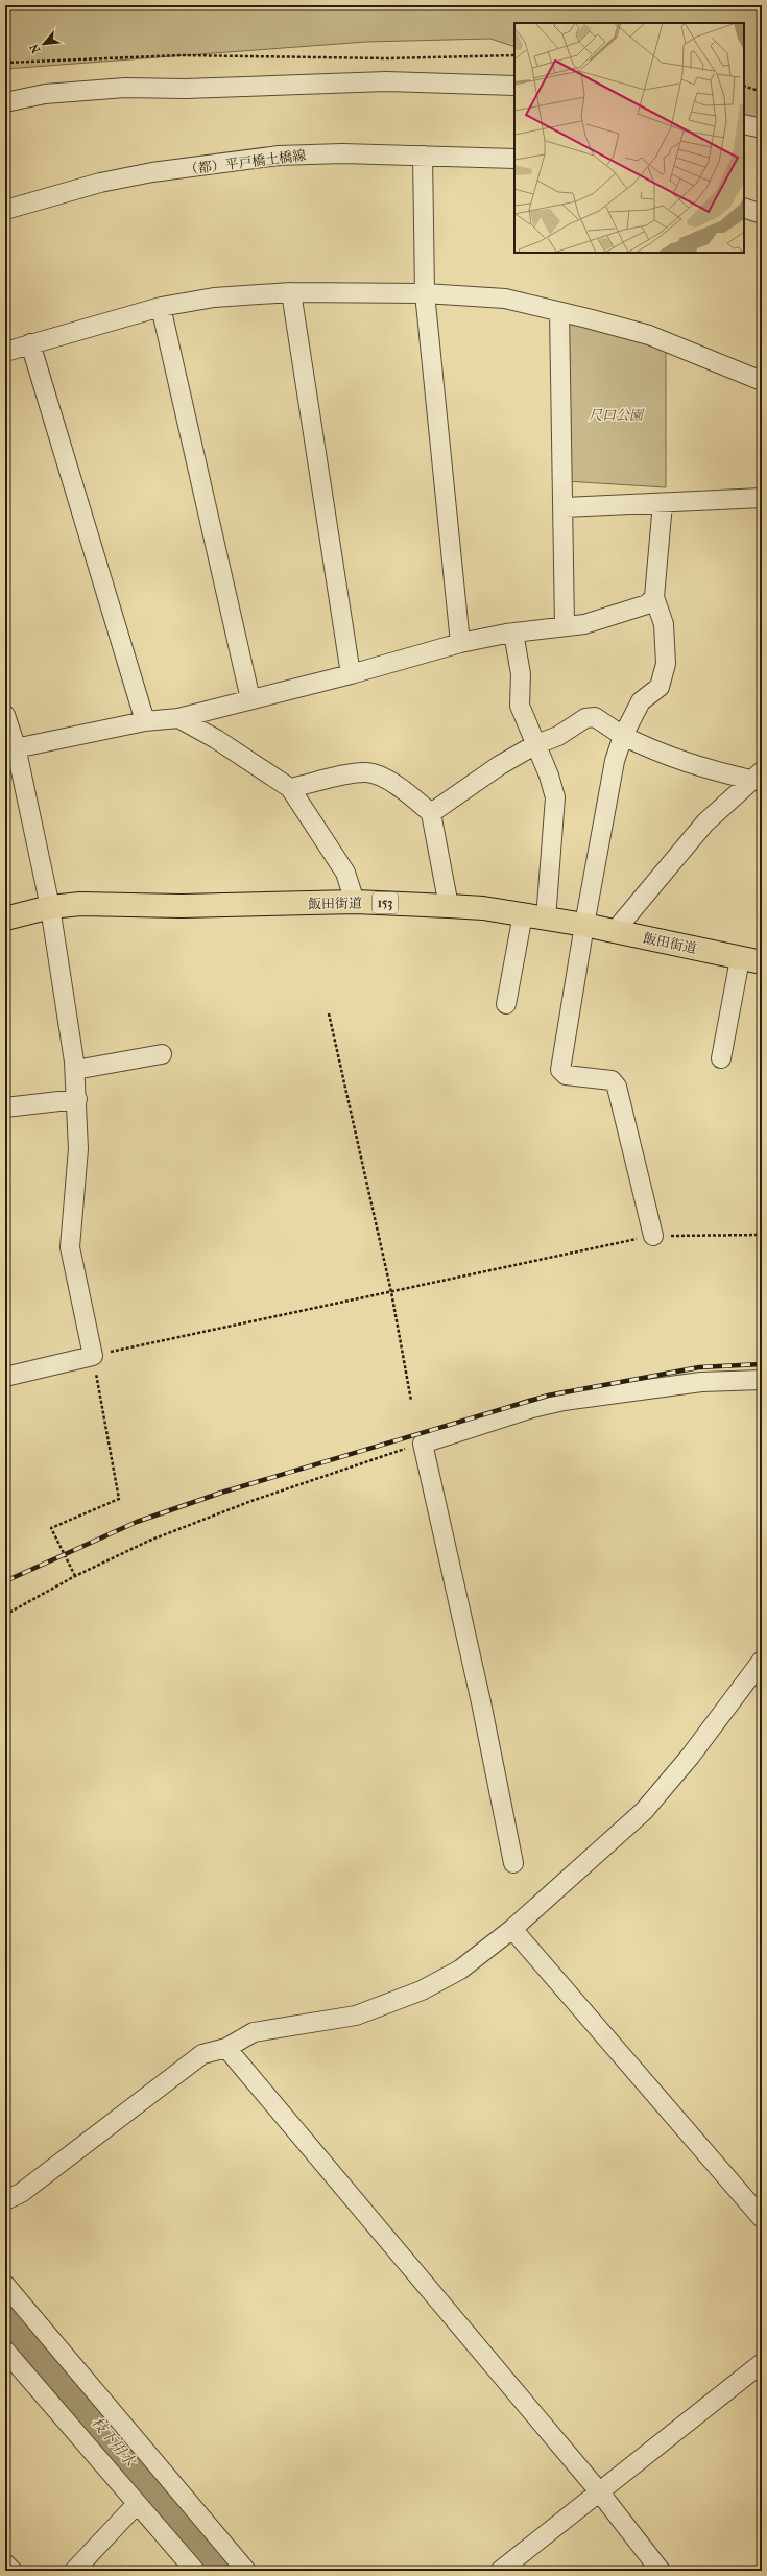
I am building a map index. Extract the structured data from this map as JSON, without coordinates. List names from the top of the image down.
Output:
{
  "streets": {
    "highway": ["飯田街道", "153"],
    "street": ["（都）平戸橋土橋線"]
  },
  "water": ["枝下用水"],
  "parks": ["尺口公園"],
  "north": "bottom left"
}
